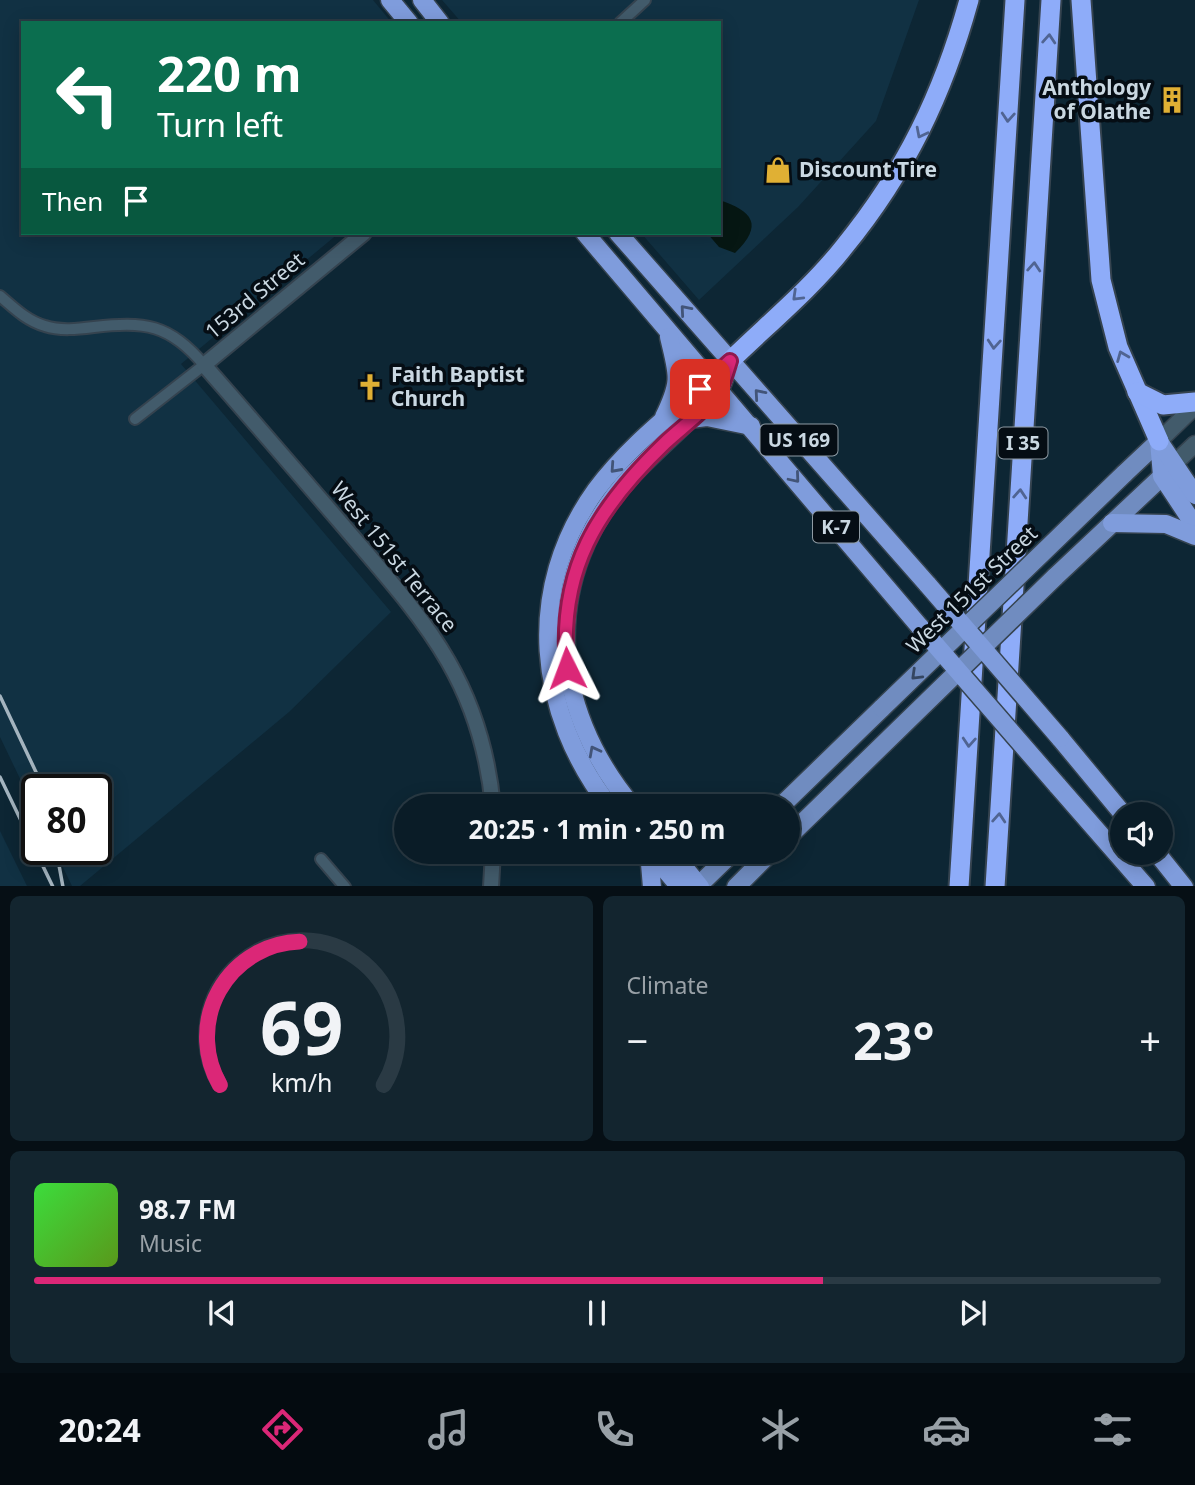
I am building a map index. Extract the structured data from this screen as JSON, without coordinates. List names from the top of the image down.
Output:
{
  "streets": {
    "highway": ["US 169", "I 35", "K-7"],
    "main road": ["West 151st Street"],
    "street": ["153rd Street", "West 151st Terrace"]
  },
  "crossings": [
    ["153rd Street", "West 151st Terrace"]
  ],
  "places": {
    "building": ["Anthology of Olathe"],
    "shop": ["Discount Tire"],
    "church": ["Faith Baptist Church"]
  },
  "page": {
    "turn": ["220 m", "Turn left"],
    "then": "Then",
    "limit": "80",
    "trip": "20:25 · 1 min · 250 m",
    "tile": "Climate",
    "heat": ["−", "23°", "+"],
    "song": ["98.7 FM", "Music"],
    "tabs": "20:24",
    "gauge": ["69", "km/h"]
  }
}
